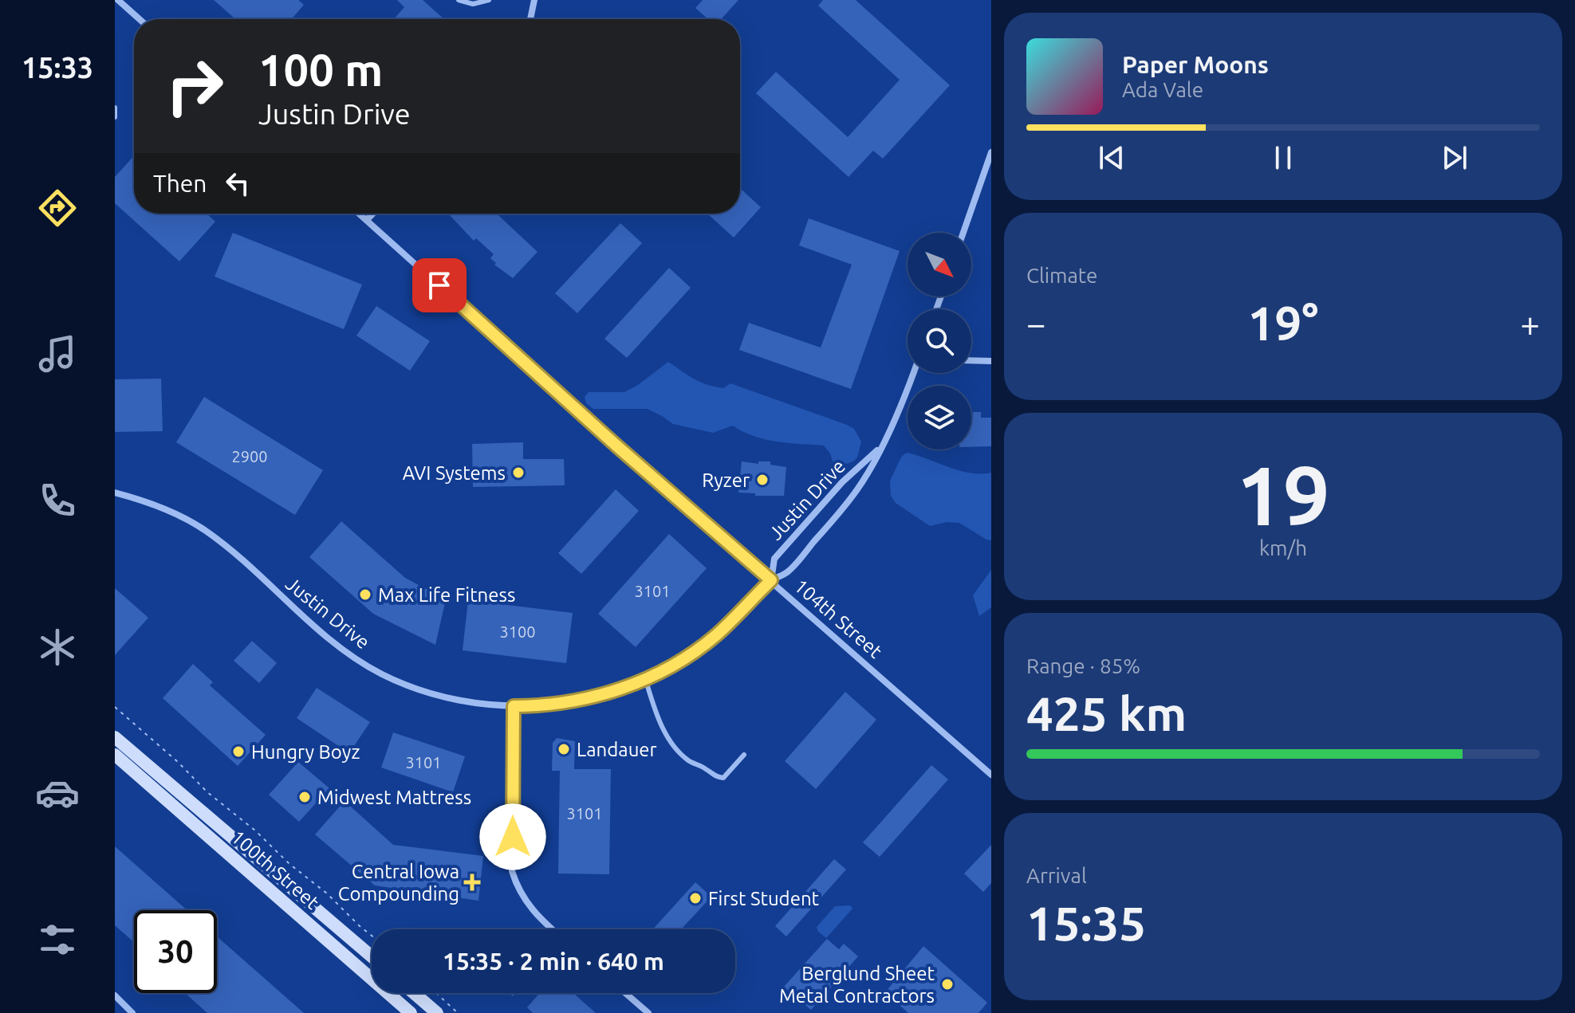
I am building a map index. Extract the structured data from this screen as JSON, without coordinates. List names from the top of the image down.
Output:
{
  "streets": {
    "main road": ["100th Street"],
    "street": ["Justin Drive", "104th Street"]
  },
  "crossings": [
    ["Justin Drive", "104th Street"]
  ],
  "places": {
    "other": [
      "AVI Systems",
      "Ryzer",
      "Max Life Fitness",
      "Landauer",
      "Hungry Boyz",
      "Midwest Mattress",
      "First Student",
      "Berglund Sheet Metal Contractors"
    ],
    "health": ["Central Iowa Compounding"]
  },
  "house_numbers": [
    "2900",
    "3101",
    "3100",
    "3101",
    "3101"
  ],
  "north": "bottom right",
  "page": {
    "tabs": "15:33",
    "turn": ["100 m", "Justin Drive"],
    "song": ["Paper Moons", "Ada Vale"],
    "then": "Then",
    "tile": [
      "Climate",
      ["19", "km/h"],
      ["Range · 85%", "425 km"],
      ["Arrival", "15:35"]
    ],
    "heat": ["−", "19°", "+"],
    "limit": "30",
    "trip": "15:35 · 2 min · 640 m"
  }
}
